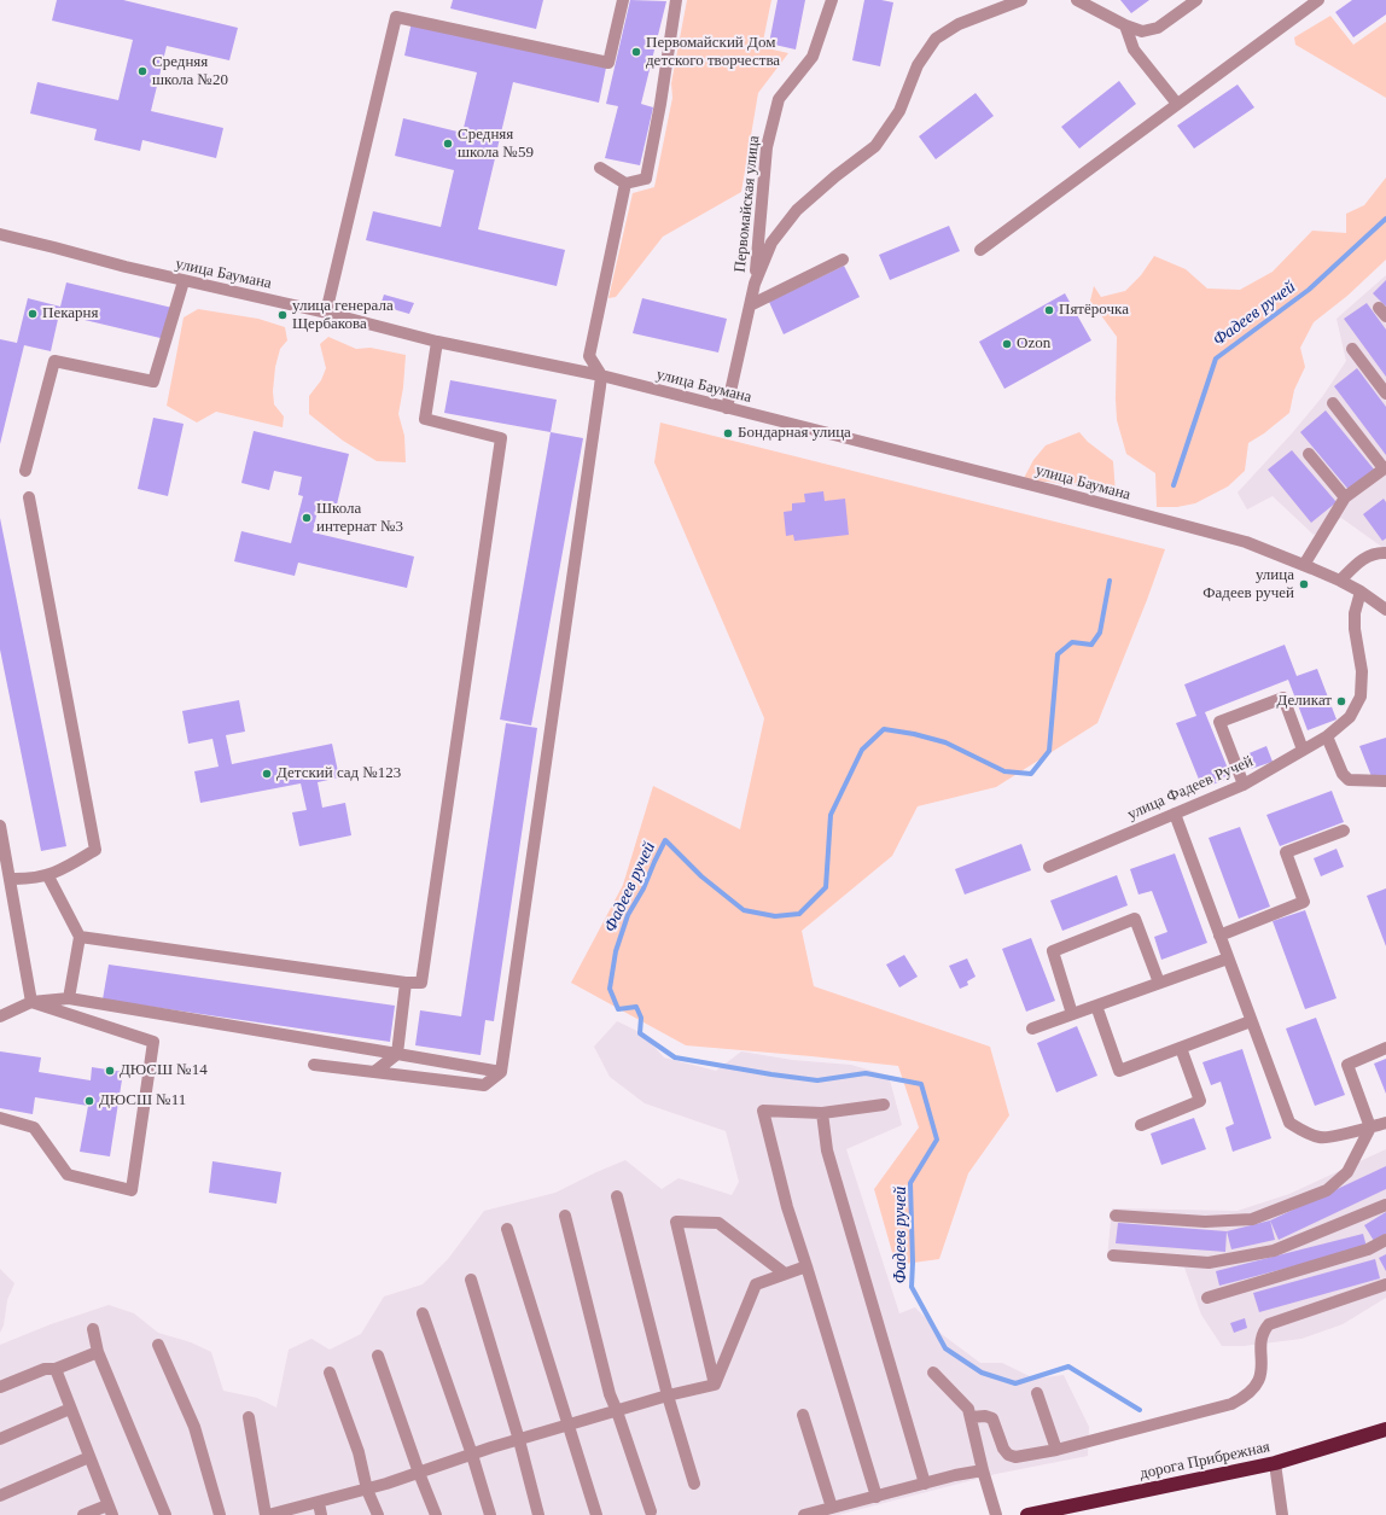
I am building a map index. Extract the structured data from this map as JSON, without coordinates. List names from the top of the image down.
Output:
{
  "streets": {
    "highway": ["дорога Прибрежная"],
    "street": ["Первомайская улица", "улица Баумана", "улица Фадеев Ручей"]
  },
  "crossings": [
    ["улица Баумана", "улица Фадеев Ручей"]
  ],
  "water": ["Фадеев ручей"],
  "places": [
    "Первомайский Дом детского творчества",
    "Средняя школа №20",
    "Средняя школа №59",
    "Пятёрочка",
    "Пекарня",
    "улица генерала Щербакова",
    "Ozon",
    "Бондарная улица",
    "Школа интернат №3",
    "улица Фадеев ручей",
    "Деликат",
    "Детский сад №123",
    "ДЮСШ №14",
    "ДЮСШ №11"
  ]
}
